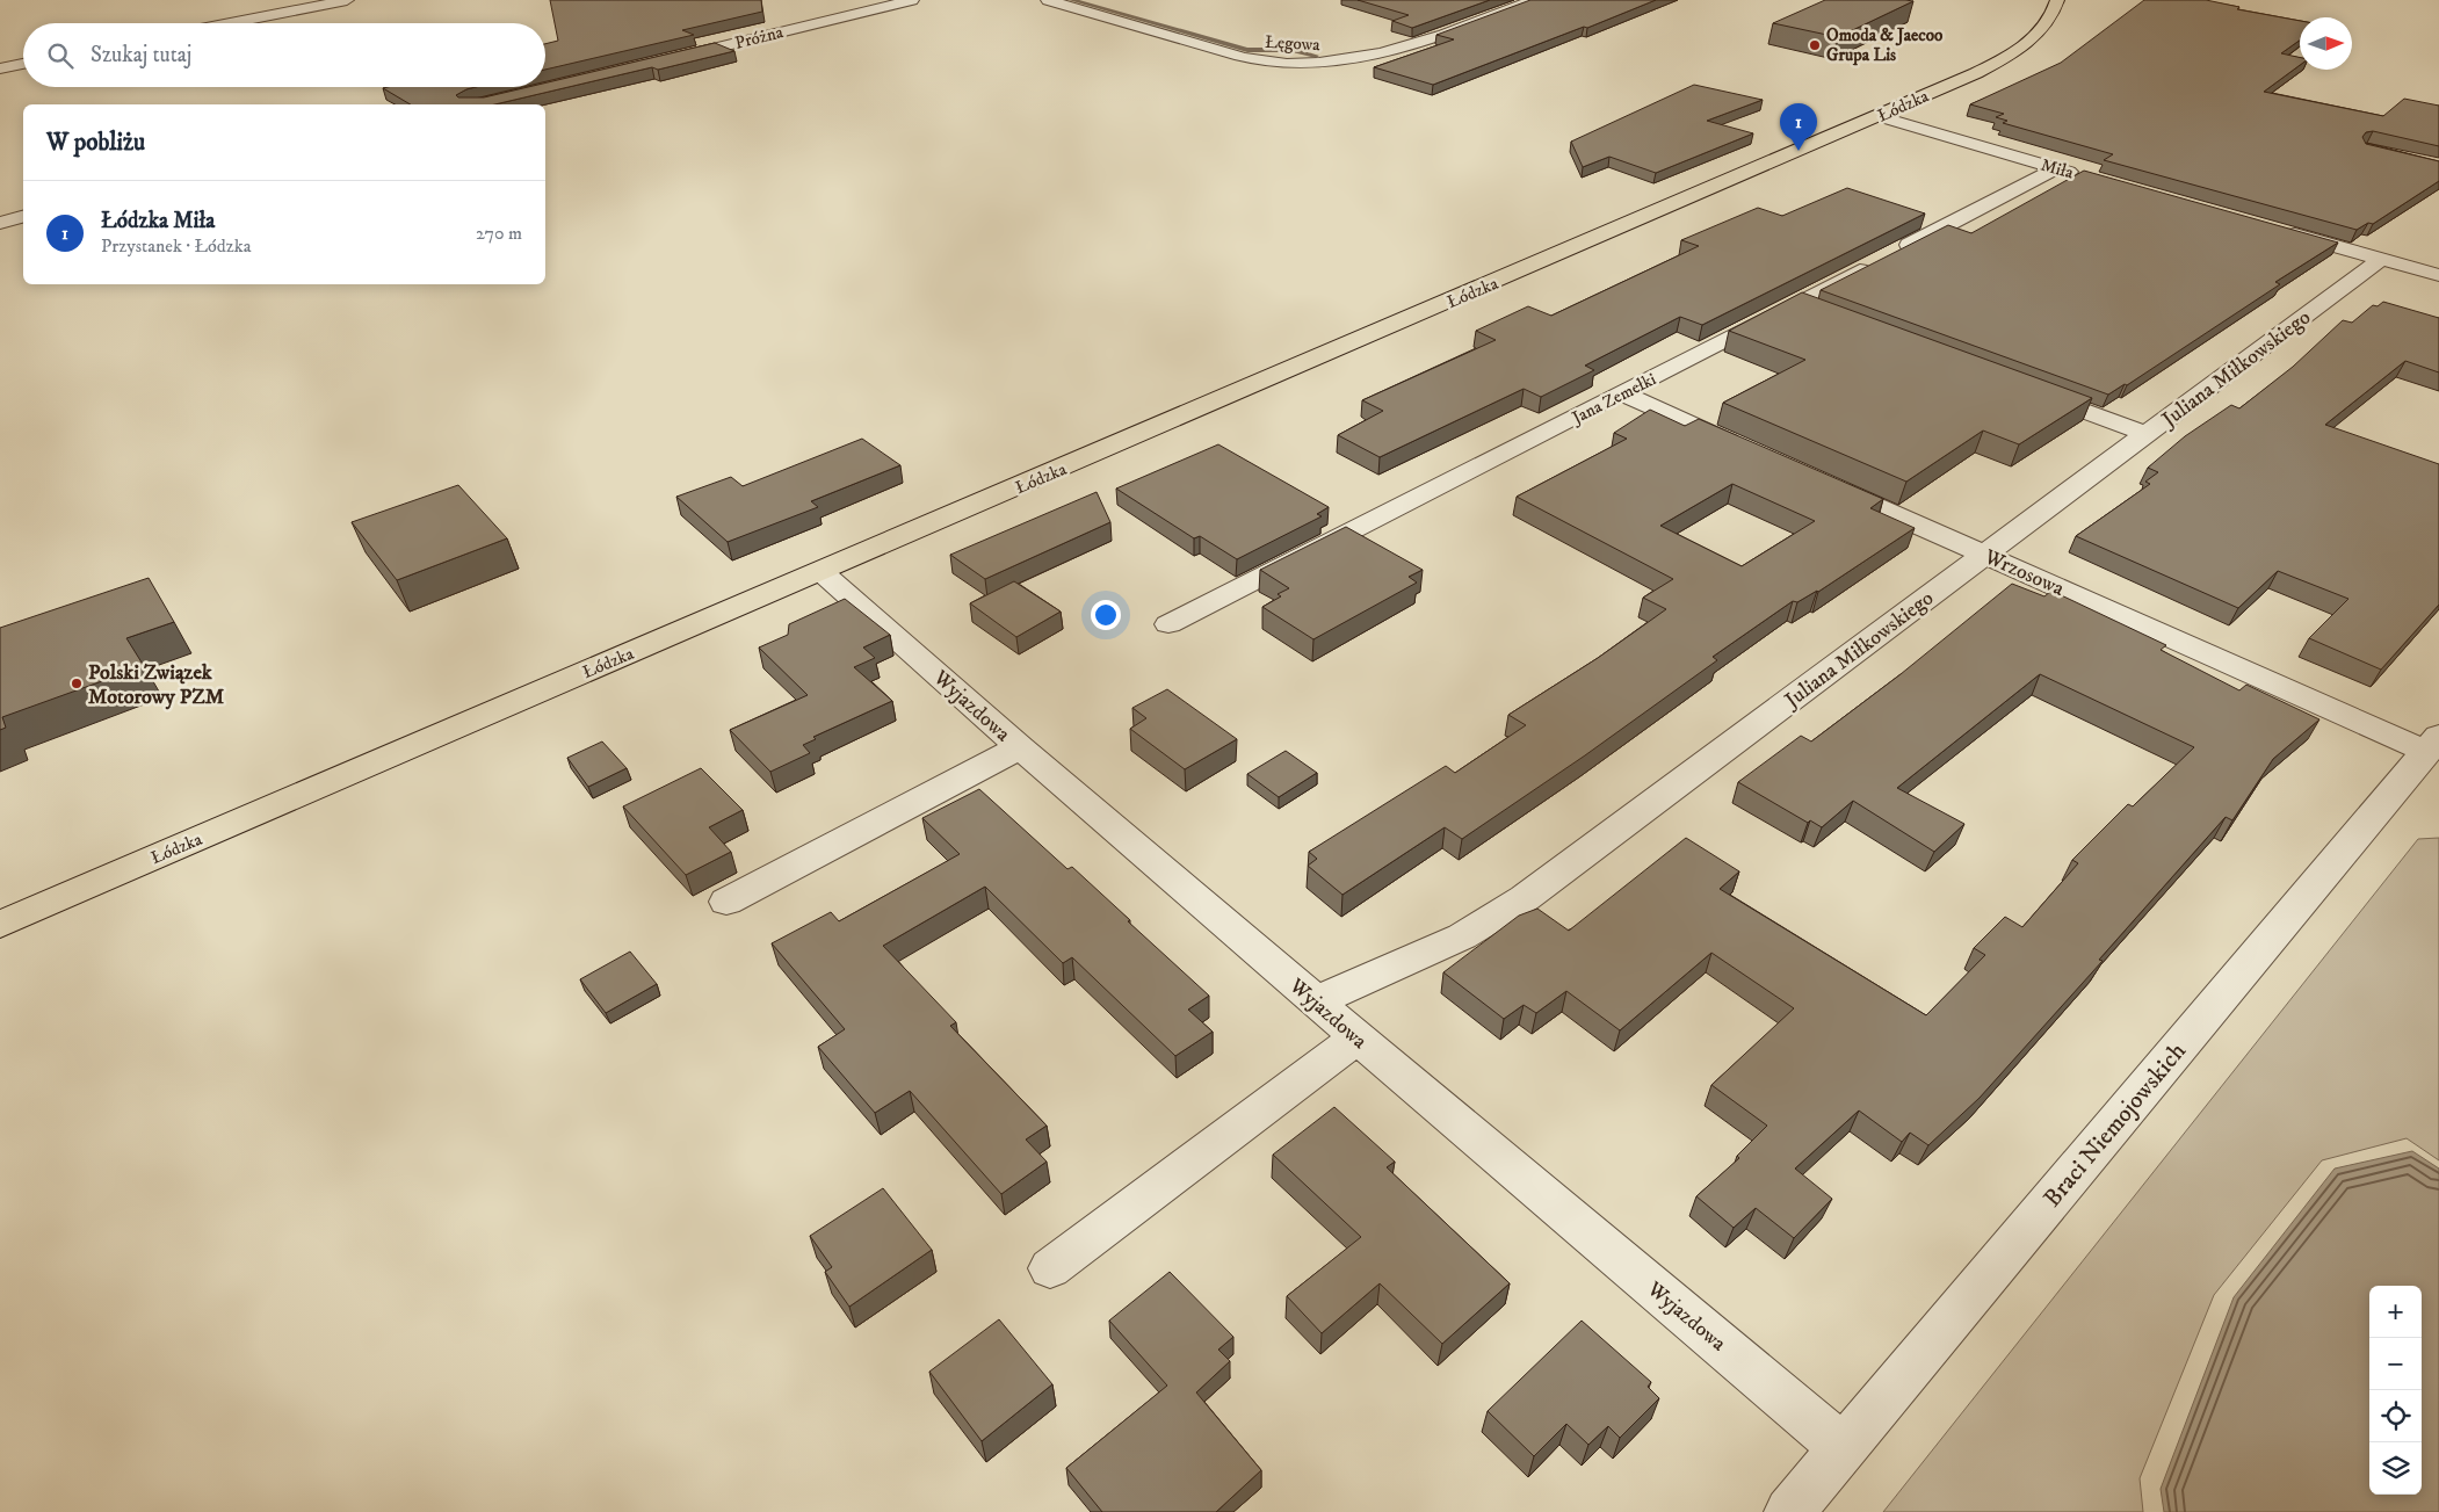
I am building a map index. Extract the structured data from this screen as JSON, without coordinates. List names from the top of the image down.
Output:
{
  "streets": {
    "main road": ["Łódzka"],
    "street": [
      "Próżna",
      "Łęgowa",
      "Miła",
      "Juliana Miłkowskiego",
      "Jana Zemełki",
      "Wrzosowa",
      "Wyjazdowa",
      "Braci Niemojowskich"
    ]
  },
  "crossings": [
    ["Łódzka", "Miła"],
    ["Łódzka", "Wyjazdowa"],
    ["Miła", "Jana Zemełki"],
    ["Juliana Miłkowskiego", "Wrzosowa"],
    ["Juliana Miłkowskiego", "Wyjazdowa"],
    ["Wrzosowa", "Braci Niemojowskich"],
    ["Wyjazdowa", "Braci Niemojowskich"]
  ],
  "places": ["Omoda & Jaecoo Grupa Lis", "Polski Związek Motorowy PZM"],
  "north": "right",
  "page": {
    "search": "Szukaj tutaj",
    "pins": "1",
    "heading": "W pobliżu",
    "list": [
      {
        "mark": "1",
        "name": "Łódzka Miła",
        "note": "Przystanek · Łódzka",
        "value": "270 m"
      }
    ],
    "map_buttons": ["+", "−"]
  }
}
